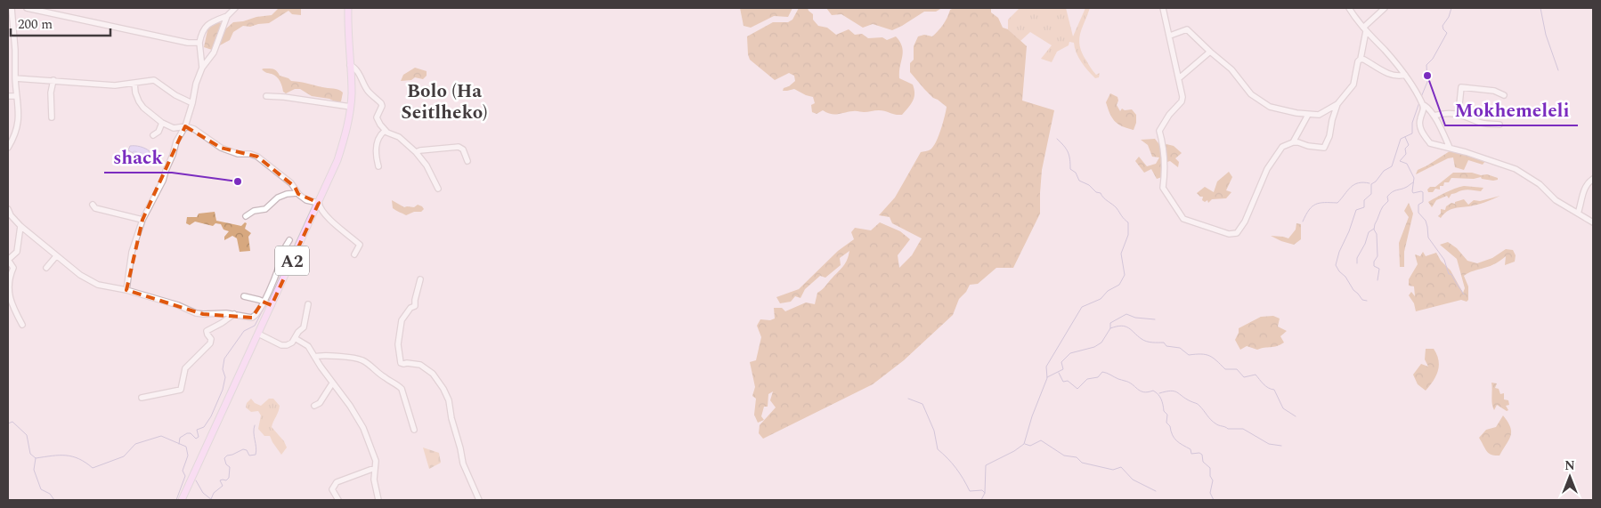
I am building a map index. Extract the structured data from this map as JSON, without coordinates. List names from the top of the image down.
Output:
{
  "streets": {
    "main road": ["A2"]
  },
  "districts": ["Bolo (Ha Seitlheko)"],
  "places": ["Mokhemeleli", "shack"],
  "scale_bar": "200 m",
  "north": "top"
}
